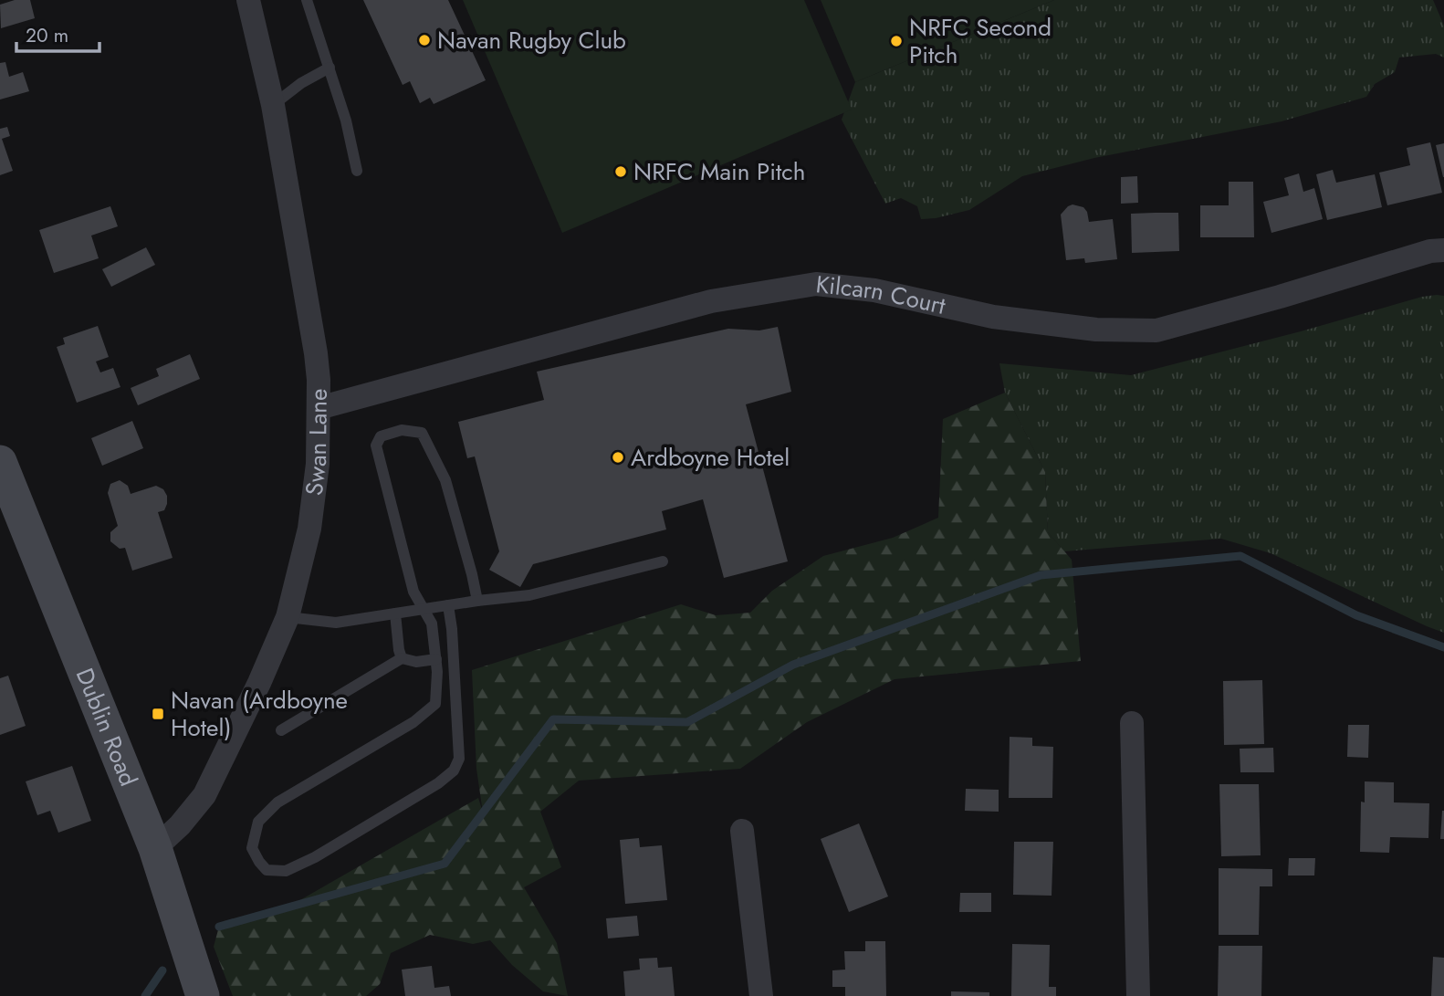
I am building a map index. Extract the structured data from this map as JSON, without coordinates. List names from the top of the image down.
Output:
{
  "streets": {
    "main road": ["Dublin Road"],
    "street": ["Kilcarn Court", "Swan Lane"]
  },
  "crossings": [
    ["Kilcarn Court", "Swan Lane"],
    ["Swan Lane", "Dublin Road"]
  ],
  "places": {
    "other": [
      "Navan Rugby Club",
      "NRFC Second Pitch",
      "NRFC Main Pitch",
      "Ardboyne Hotel"
    ],
    "transit": ["Navan (Ardboyne Hotel)"]
  },
  "scale_bar": "20 m"
}
